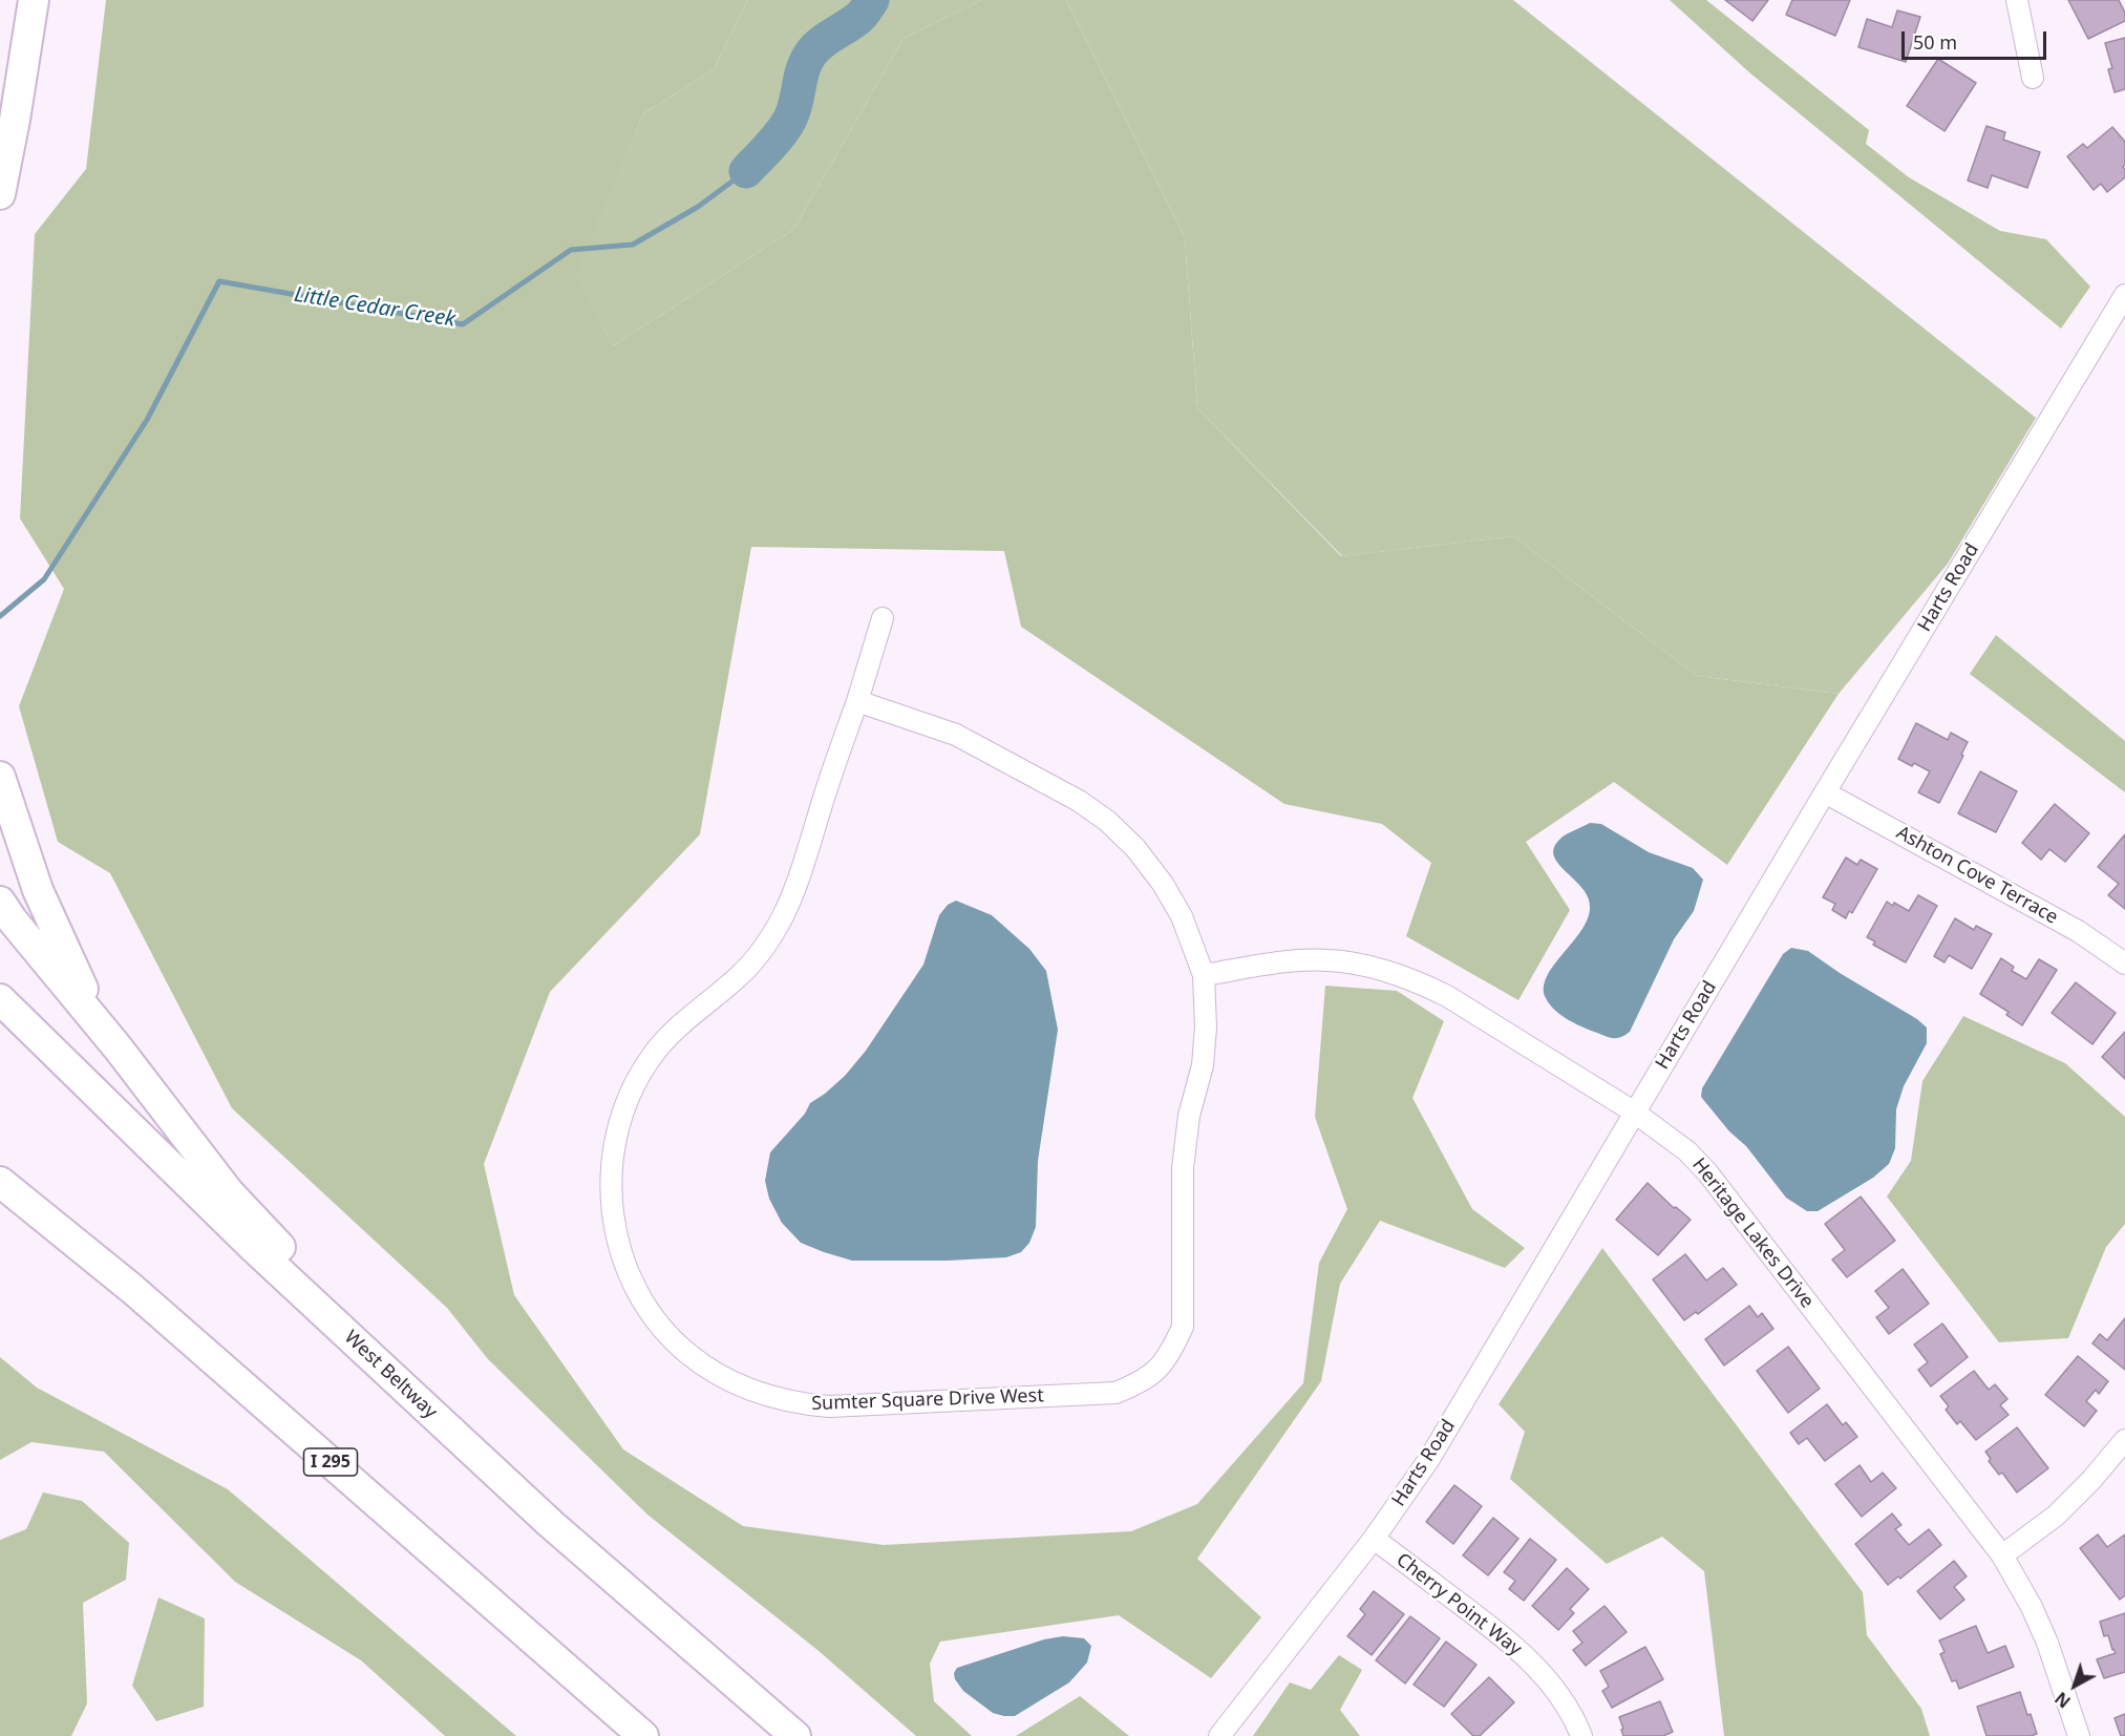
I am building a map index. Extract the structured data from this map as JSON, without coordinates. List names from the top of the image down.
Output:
{
  "streets": {
    "highway": ["West Beltway", "I 295"],
    "street": [
      "Harts Road",
      "Ashton Cove Terrace",
      "Heritage Lakes Drive",
      "Sumter Square Drive West",
      "Cherry Point Way"
    ]
  },
  "crossings": [
    ["Harts Road", "Ashton Cove Terrace"],
    ["Harts Road", "Heritage Lakes Drive"],
    ["Harts Road", "Cherry Point Way"],
    ["Heritage Lakes Drive", "Sumter Square Drive West"]
  ],
  "water": ["Little Cedar Creek"],
  "scale_bar": "50 m",
  "north": "bottom left"
}
